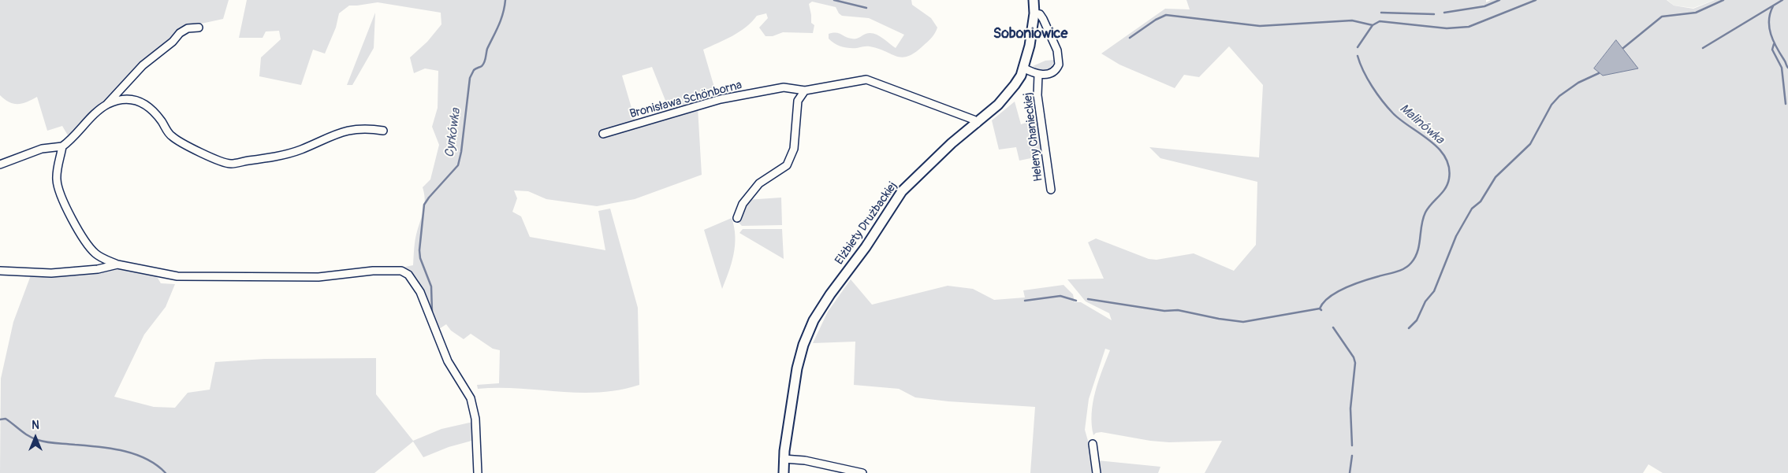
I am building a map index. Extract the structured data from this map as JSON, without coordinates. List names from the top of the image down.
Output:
{
  "streets": {
    "street": ["Bronisława Schönborna", "Heleny Chanieckiej", "Elżbiety Drużbackiej"]
  },
  "crossings": [
    ["Bronisława Schönborna", "Elżbiety Drużbackiej"],
    ["Heleny Chanieckiej", "Elżbiety Drużbackiej"]
  ],
  "districts": ["Soboniowice"],
  "water": ["Malinówka", "Cyrkówka"],
  "north": "top"
}
